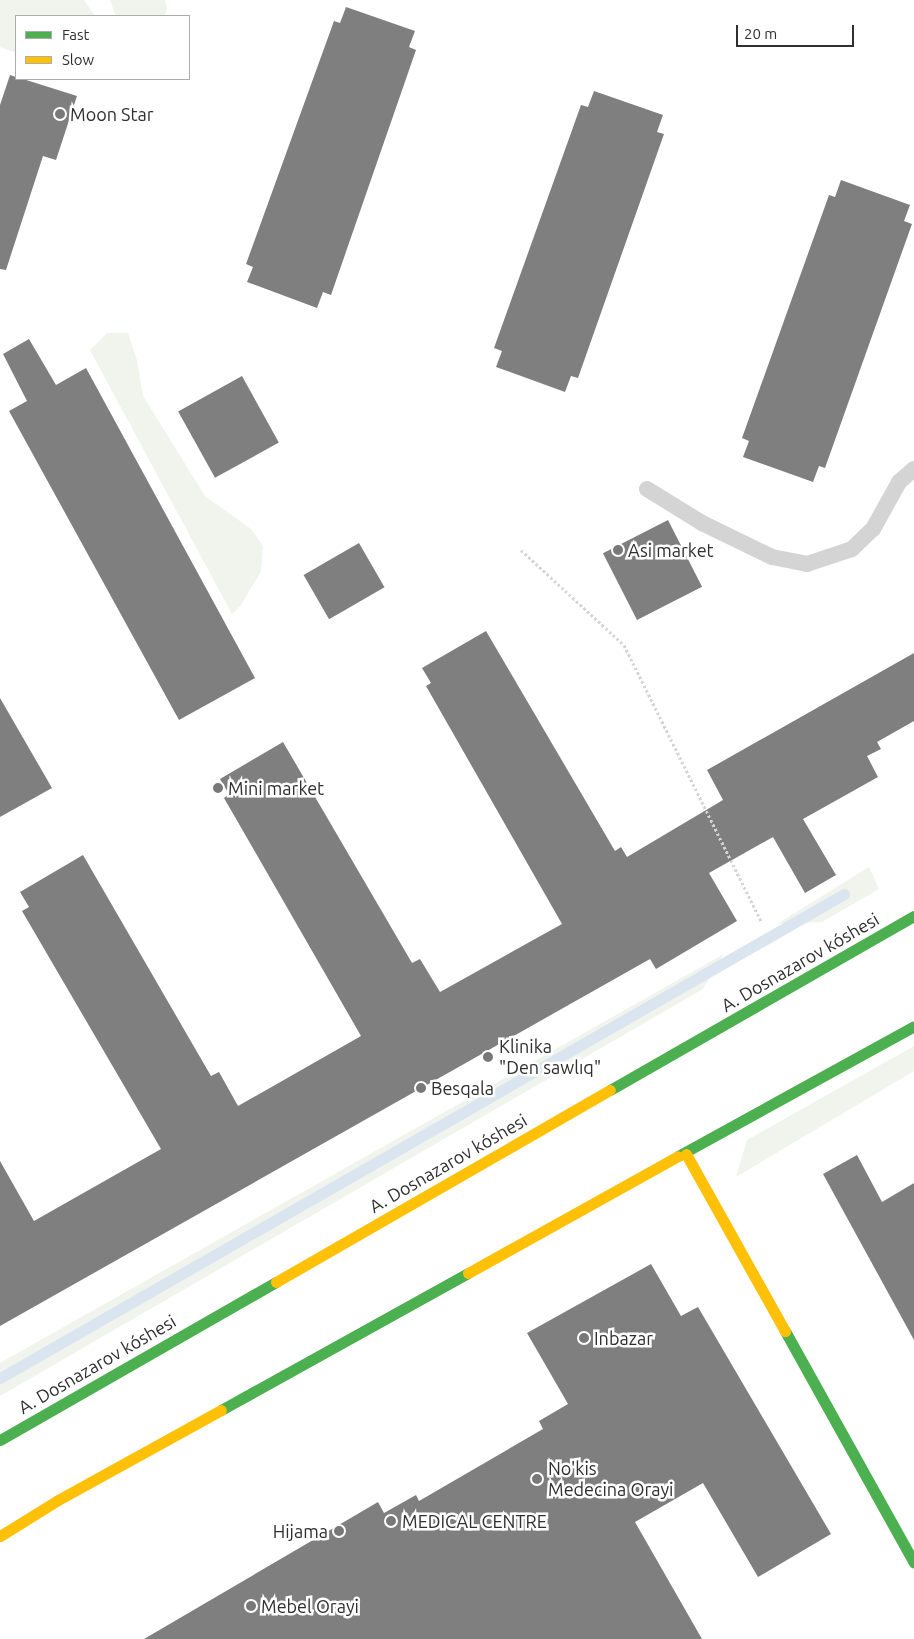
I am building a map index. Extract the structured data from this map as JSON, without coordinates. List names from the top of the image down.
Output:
{
  "streets": {
    "main road": ["A. Dosnazarov kóshesi"]
  },
  "places": [
    "Moon Star",
    "Asi market",
    "Mini market",
    "Klinika \"Den sawlıq\"",
    "Besqala",
    "Inbazar",
    "No'kis Medecina Orayi",
    "MEDICAL CENTRE",
    "Hijama",
    "Mebel Orayi"
  ],
  "legend": ["Fast", "Slow"],
  "scale_bar": "20 m"
}
